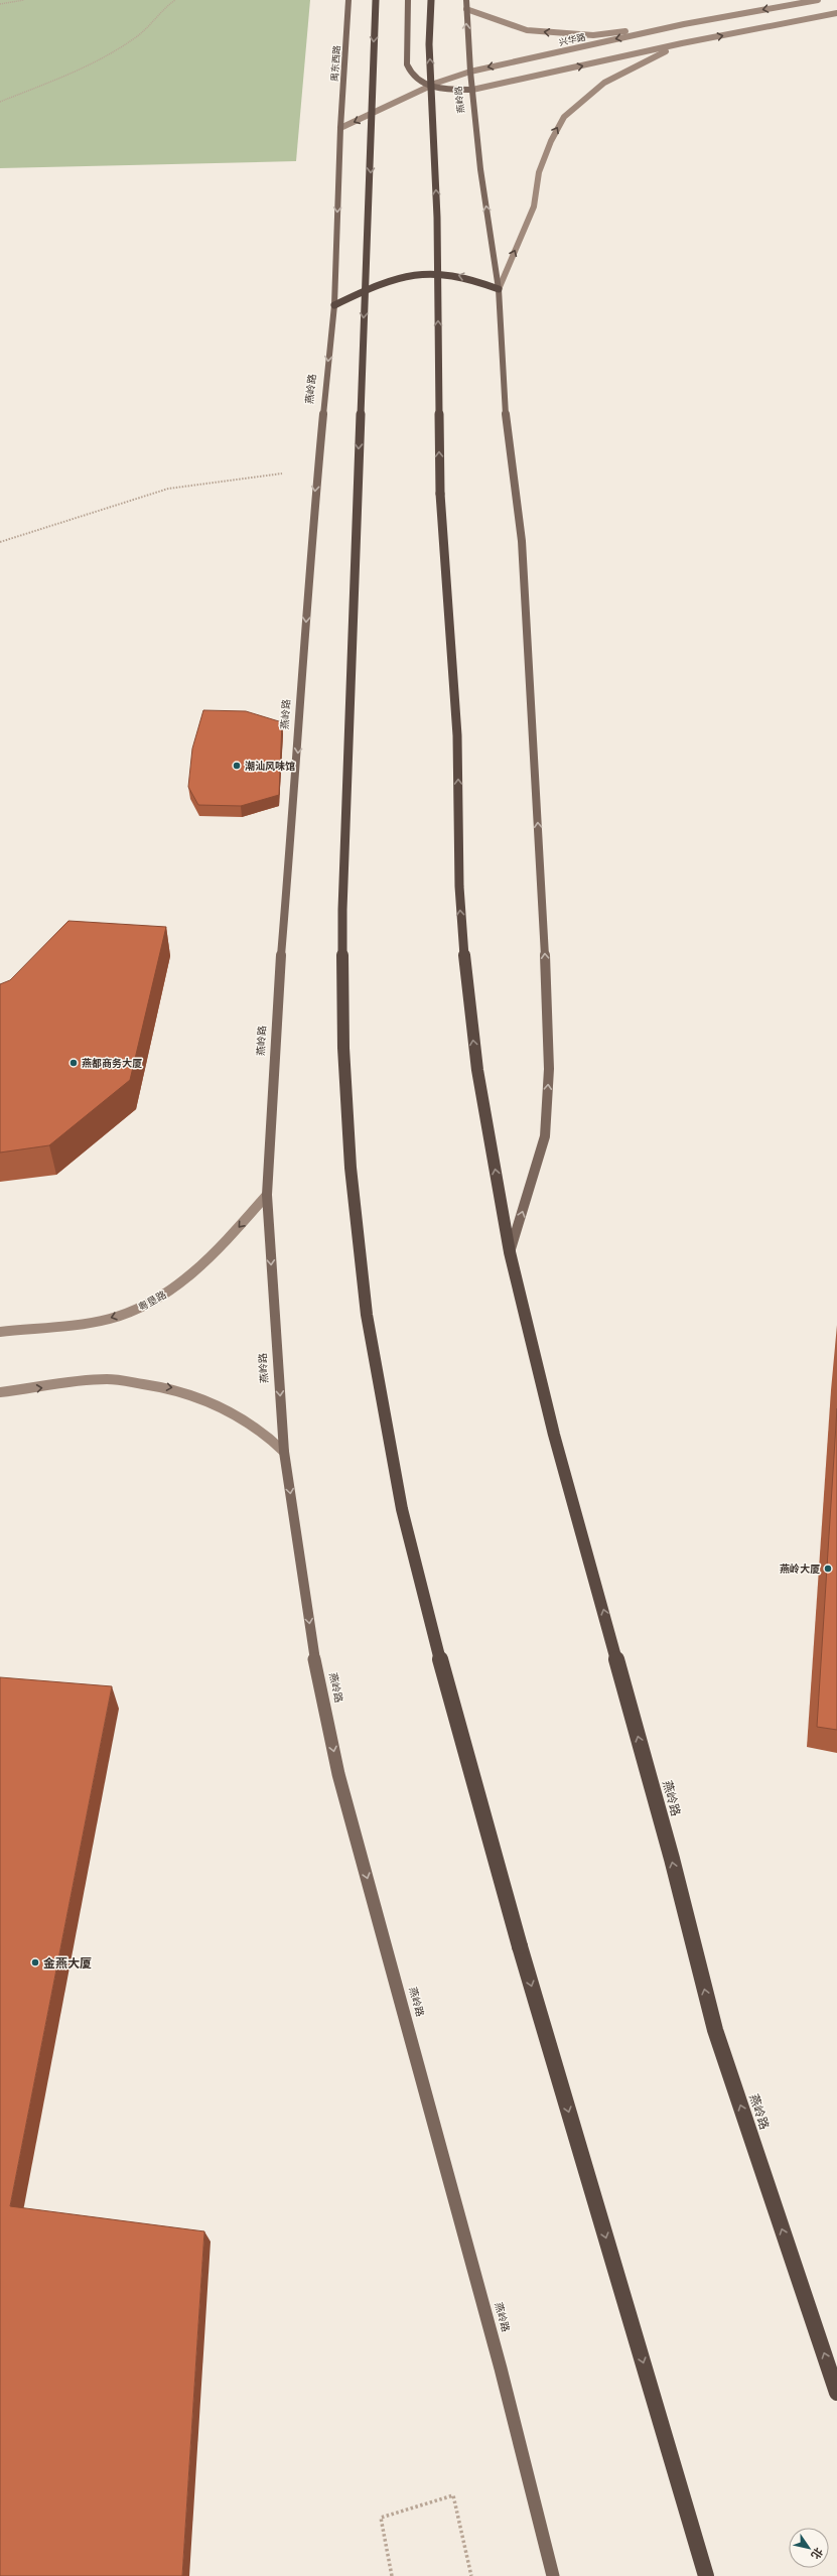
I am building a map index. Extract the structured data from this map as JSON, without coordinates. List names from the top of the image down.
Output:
{
  "streets": {
    "highway": ["燕岭路"],
    "main road": ["兴华路", "禺东西路", "粤垦路"]
  },
  "crossings": [
    ["兴华路", "禺东西路"],
    ["兴华路", "燕岭路"],
    ["禺东西路", "燕岭路"],
    ["燕岭路", "粤垦路"]
  ],
  "one_way": ["粤垦路"],
  "places": [
    "潮汕风味馆",
    "燕都商务大厦",
    "燕岭大厦",
    "金燕大厦"
  ],
  "north": "bottom right"
}
